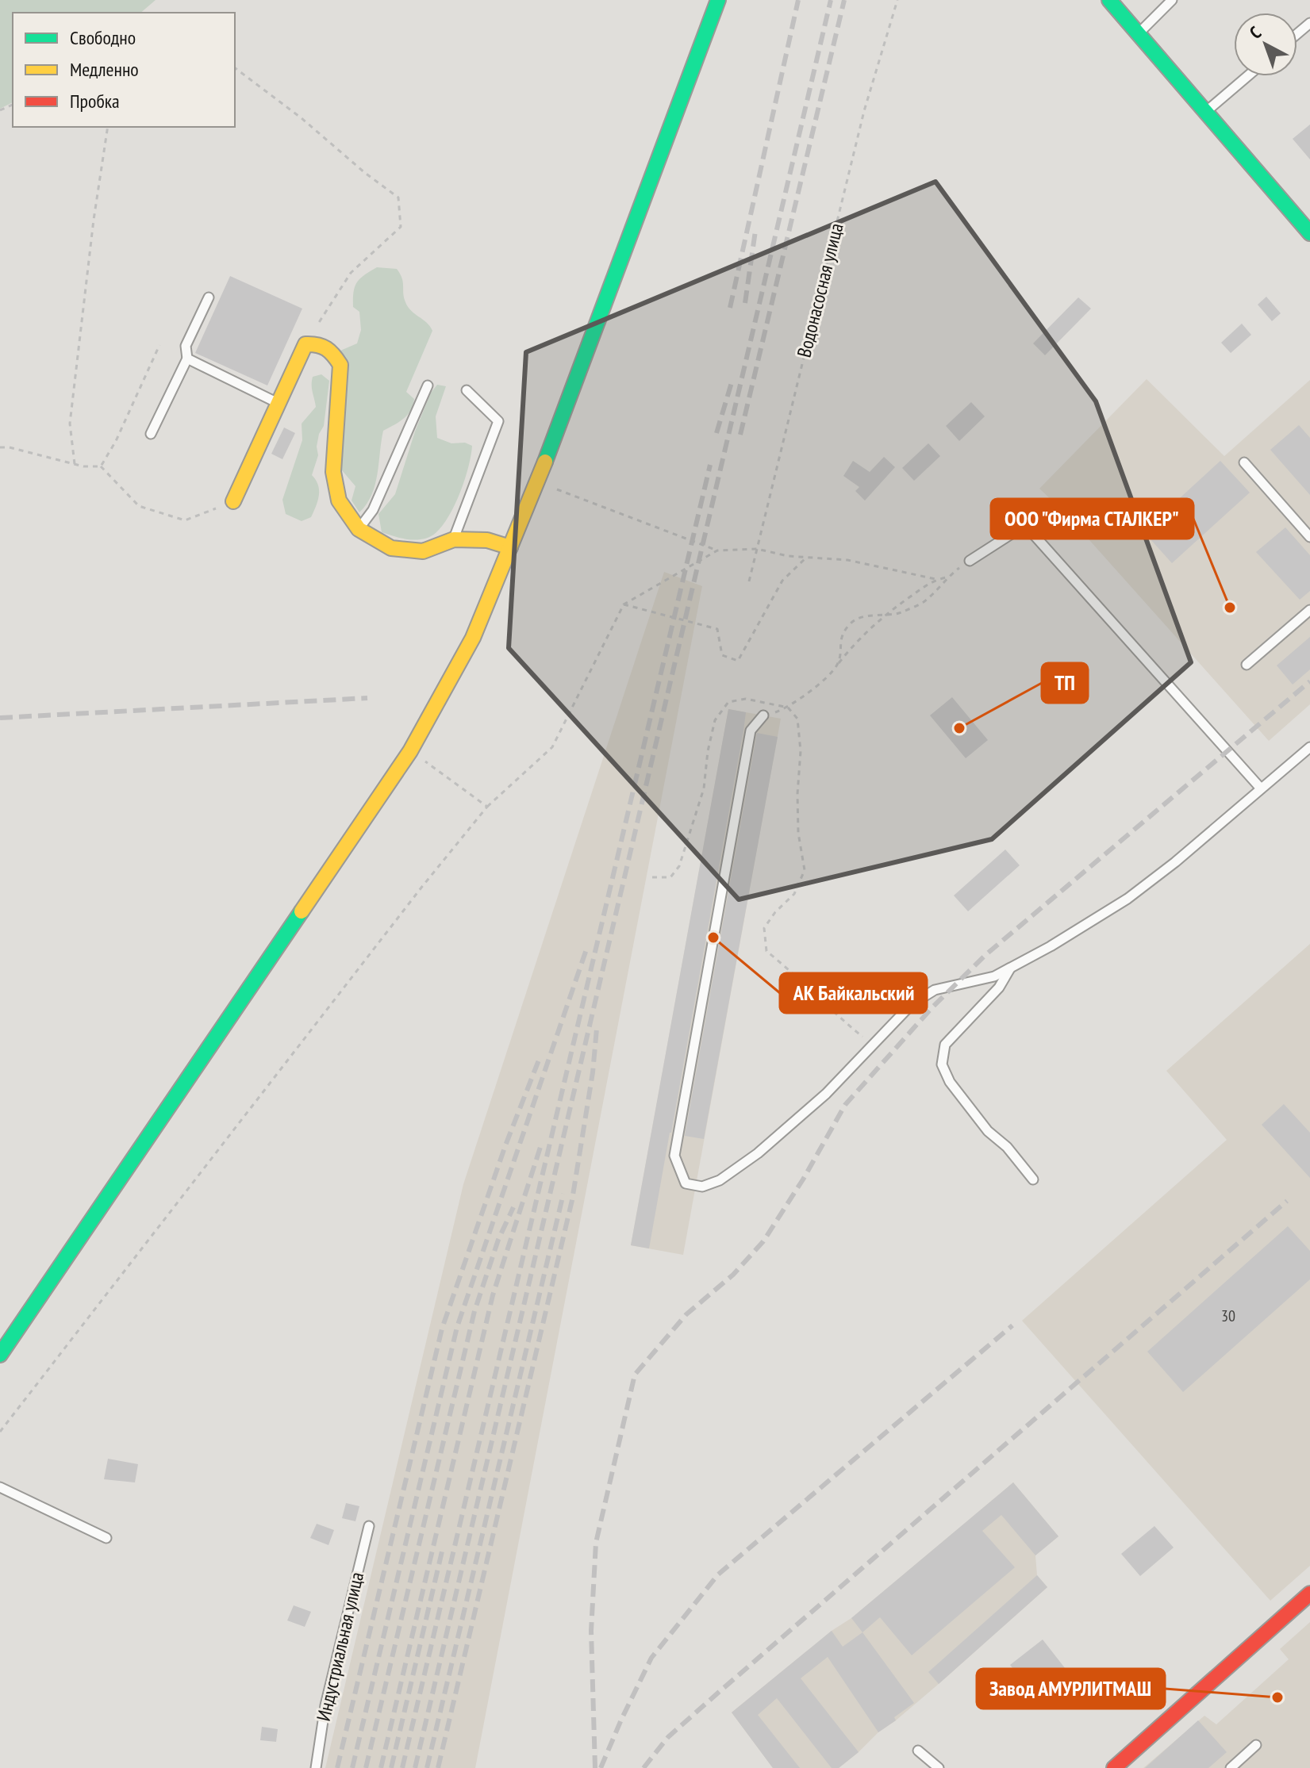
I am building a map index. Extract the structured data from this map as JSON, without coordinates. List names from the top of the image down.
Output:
{
  "streets": {
    "lane": ["Индустриальная улица"],
    "path": ["Водонасосная улица"]
  },
  "places": [
    "ООО \"Фирма СТАЛКЕР\"",
    "ТП",
    "АК Байкальский",
    "Завод АМУРЛИТМАШ"
  ],
  "house_numbers": ["30"],
  "legend": ["Свободно", "Медленно", "Пробка"],
  "north": "top left"
}
